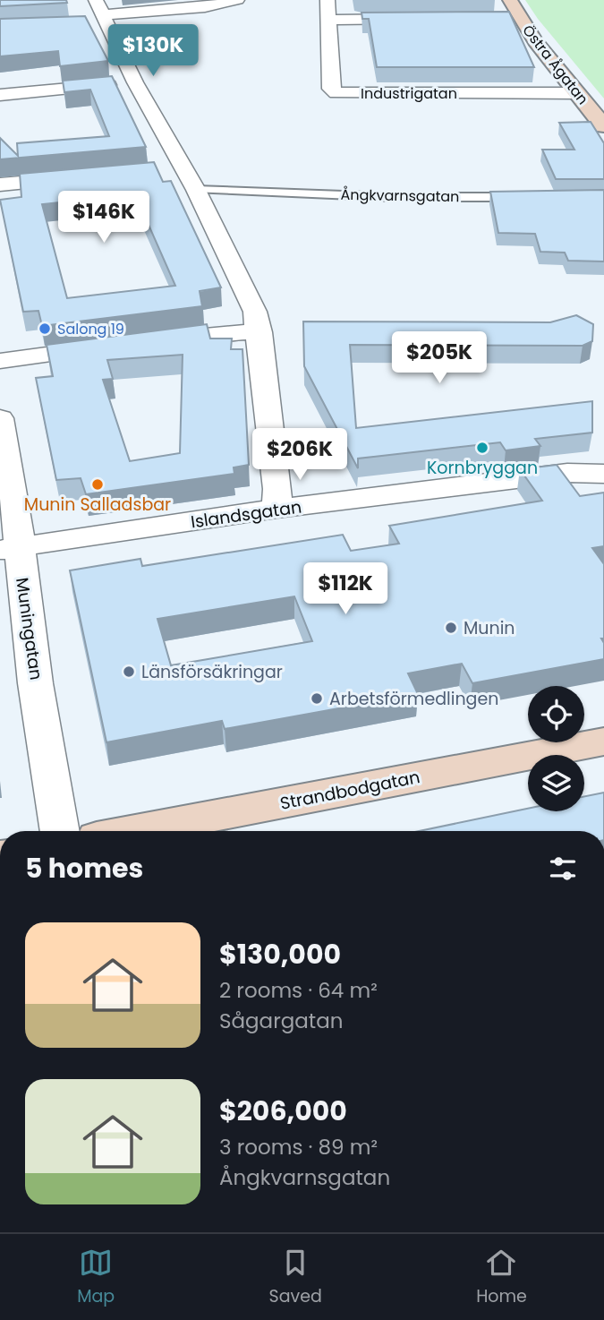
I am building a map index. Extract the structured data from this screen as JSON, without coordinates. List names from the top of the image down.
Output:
{
  "streets": {
    "street": [
      "Östra Ågatan",
      "Industrigatan",
      "Islandsgatan",
      "Muningatan",
      "Strandbodgatan"
    ],
    "lane": ["Ångkvarnsgatan"]
  },
  "crossings": [
    ["Östra Ågatan", "Industrigatan"],
    ["Islandsgatan", "Muningatan"]
  ],
  "places": [
    "Salong 19",
    "Kornbryggan",
    "Munin Salladsbar",
    "Munin",
    "Länsförsäkringar",
    "Arbetsförmedlingen"
  ],
  "page": {
    "price": [
      "$130K",
      "$146K",
      "$205K",
      "$206K",
      "$112K"
    ],
    "heading": "5 homes",
    "list": [
      {
        "name": "$130,000",
        "note": "2 rooms · 64 m² · Sågargatan"
      },
      {
        "name": "$206,000",
        "note": "3 rooms · 89 m² · Ångkvarnsgatan"
      }
    ],
    "tabs": ["Map", "Saved", "Home"]
  }
}
